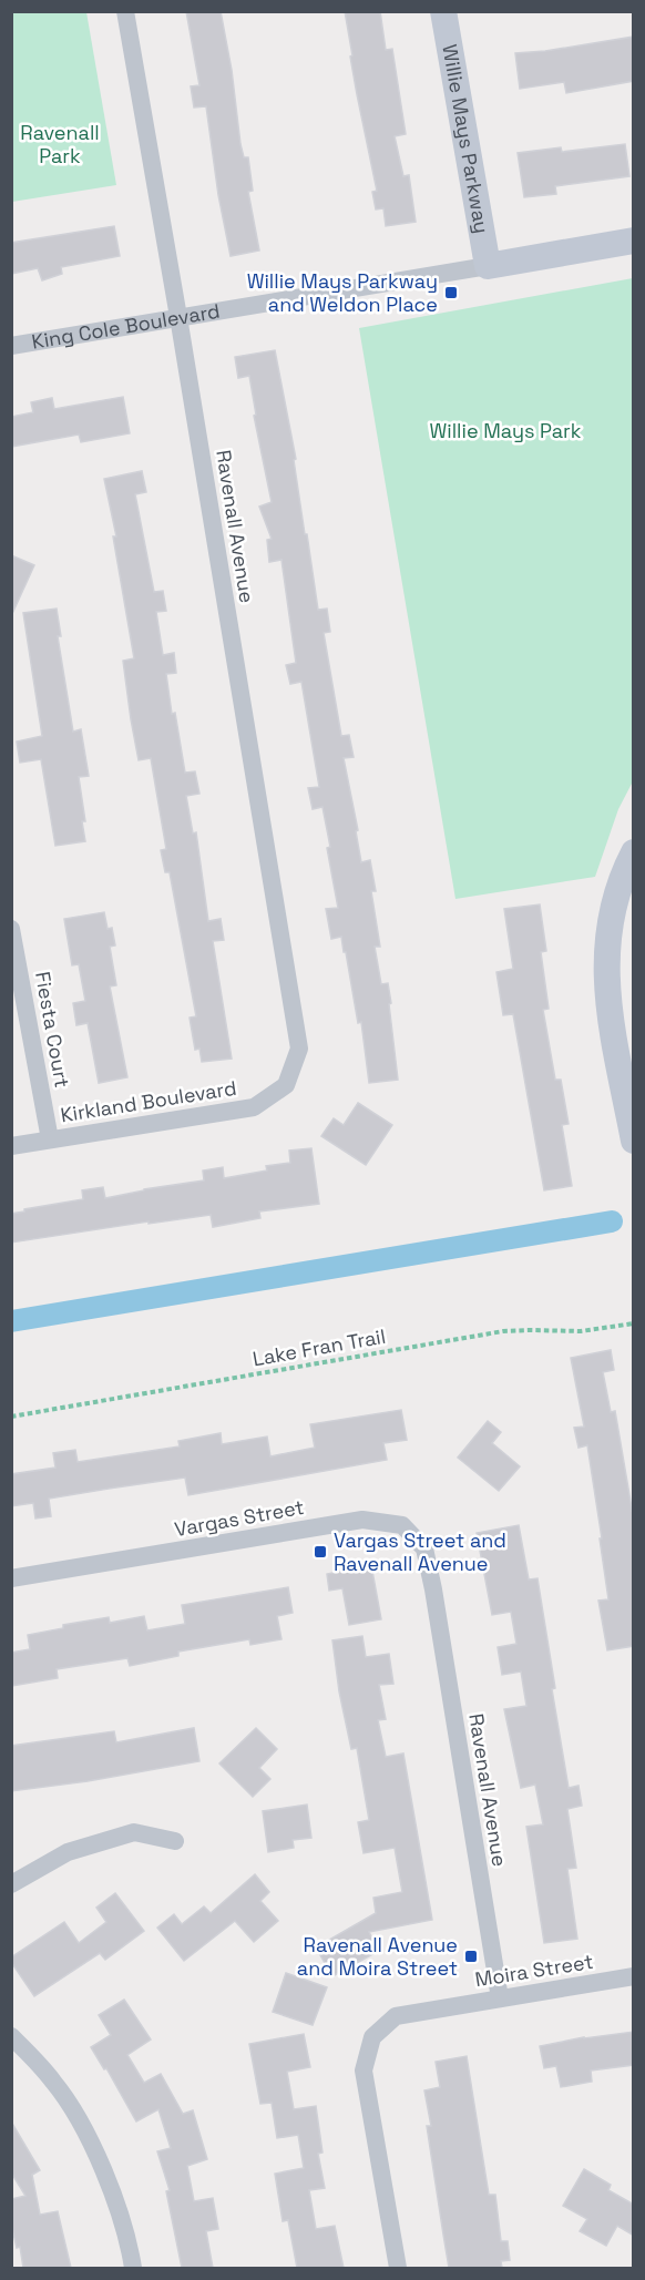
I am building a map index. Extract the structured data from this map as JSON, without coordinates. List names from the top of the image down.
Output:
{
  "streets": {
    "street": [
      "Willie Mays Parkway",
      "King Cole Boulevard",
      "Ravenall Avenue",
      "Fiesta Court",
      "Kirkland Boulevard",
      "Vargas Street",
      "Moira Street"
    ],
    "path": ["Lake Fran Trail"]
  },
  "crossings": [
    ["Willie Mays Parkway", "King Cole Boulevard"],
    ["King Cole Boulevard", "Ravenall Avenue"],
    ["Ravenall Avenue", "Kirkland Boulevard"],
    ["Ravenall Avenue", "Vargas Street"],
    ["Ravenall Avenue", "Moira Street"],
    ["Fiesta Court", "Kirkland Boulevard"]
  ],
  "parks": ["Ravenall Park", "Willie Mays Park"],
  "places": {
    "transit": ["Willie Mays Parkway and Weldon Place", "Vargas Street and Ravenall Avenue", "Ravenall Avenue and Moira Street"]
  }
}
